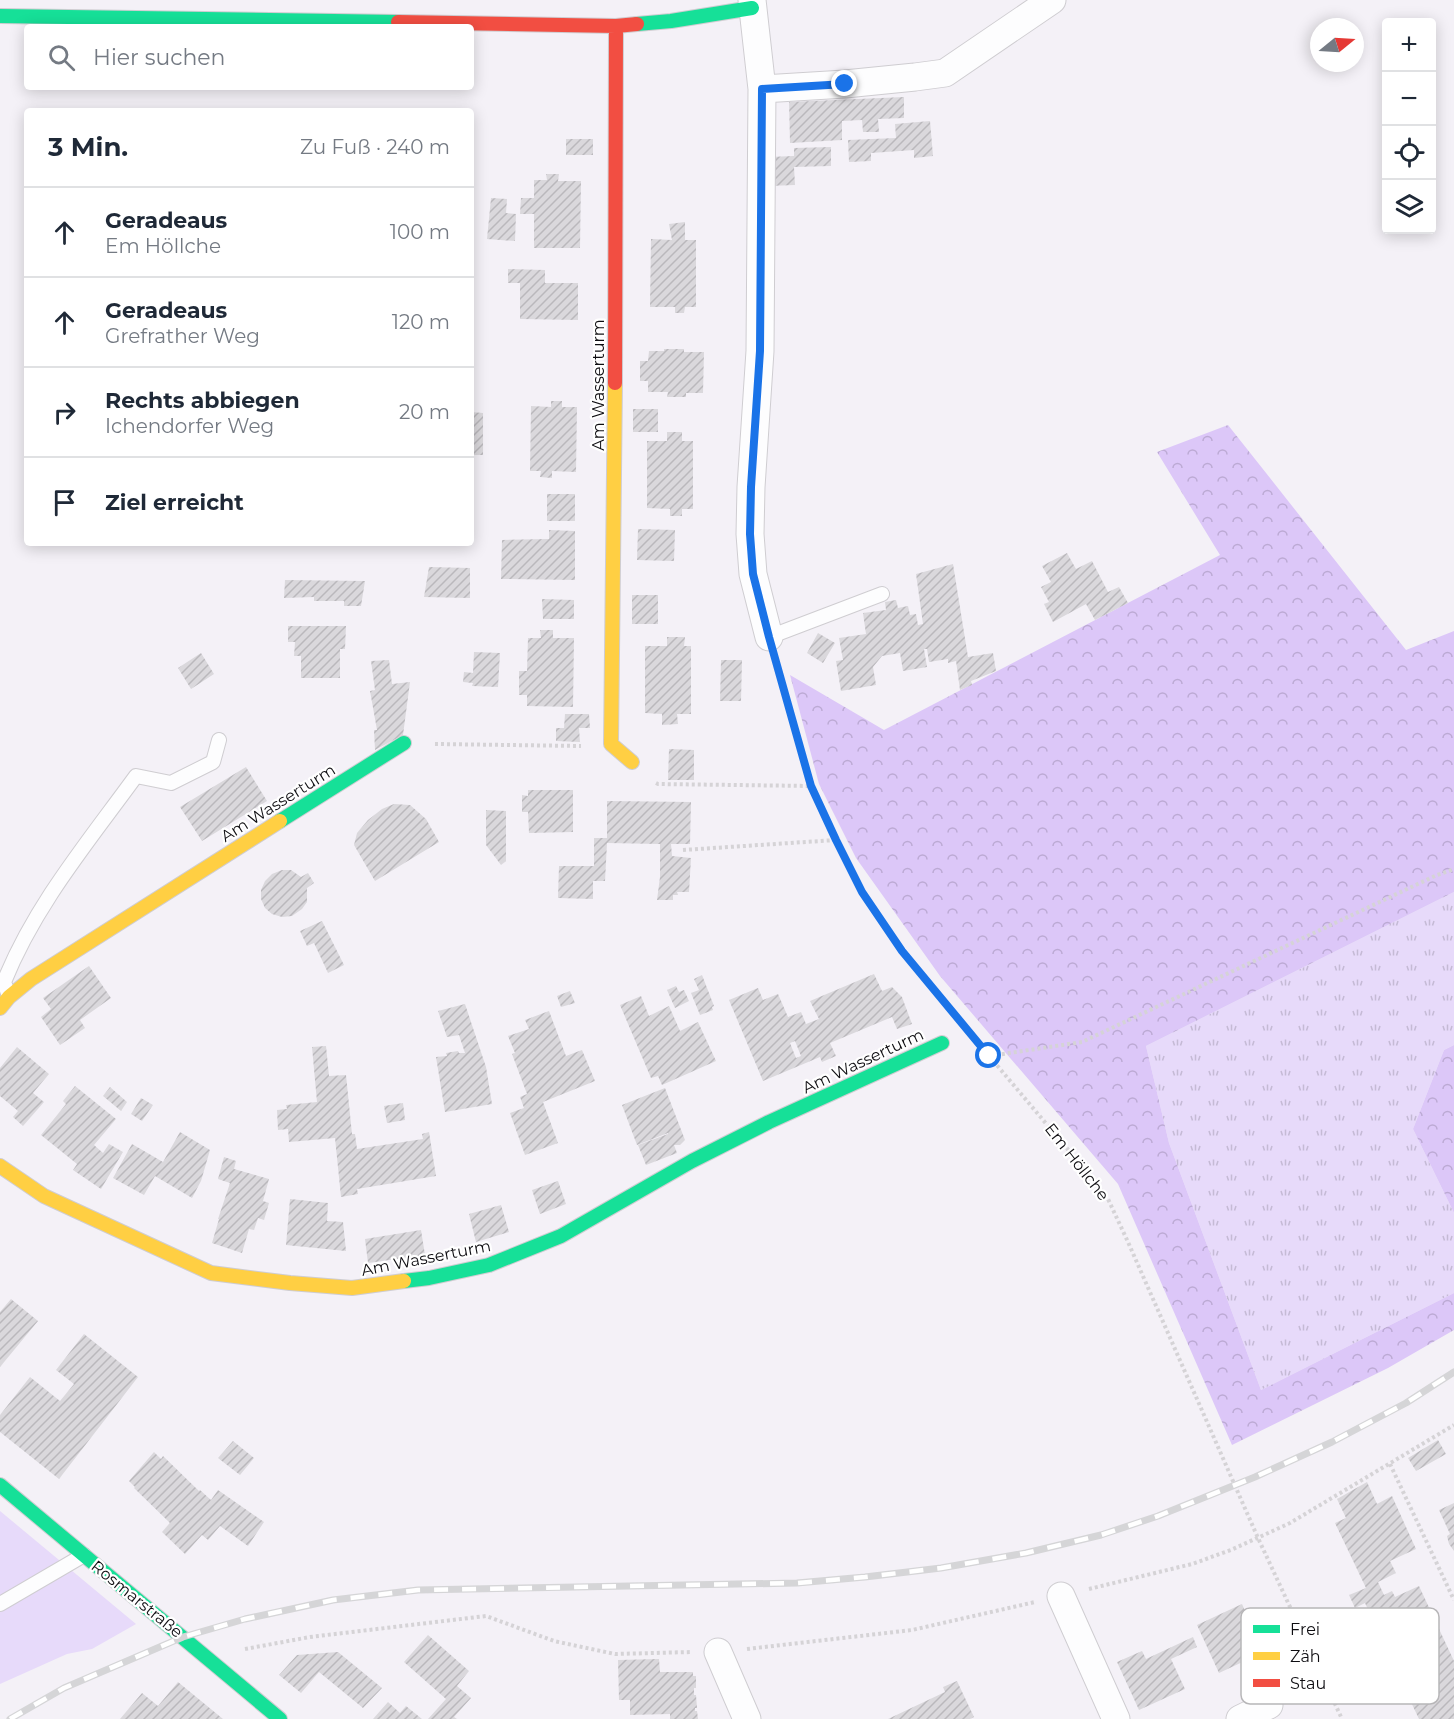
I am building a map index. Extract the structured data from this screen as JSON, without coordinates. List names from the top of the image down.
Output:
{
  "streets": {
    "street": ["Am Wasserturm", "Rosmarstraße"],
    "path": ["Em Höllche"]
  },
  "legend": ["Frei", "Zäh", "Stau"],
  "north": "right",
  "page": {
    "map_buttons": ["+", "−"],
    "search": "Hier suchen",
    "heading": ["3 Min.", "Zu Fuß · 240 m"],
    "list": [
      ["Geradeaus", "Em Höllche", "100 m"],
      ["Geradeaus", "Grefrather Weg", "120 m"],
      ["Rechts abbiegen", "Ichendorfer Weg", "20 m"],
      "Ziel erreicht"
    ]
  }
}
